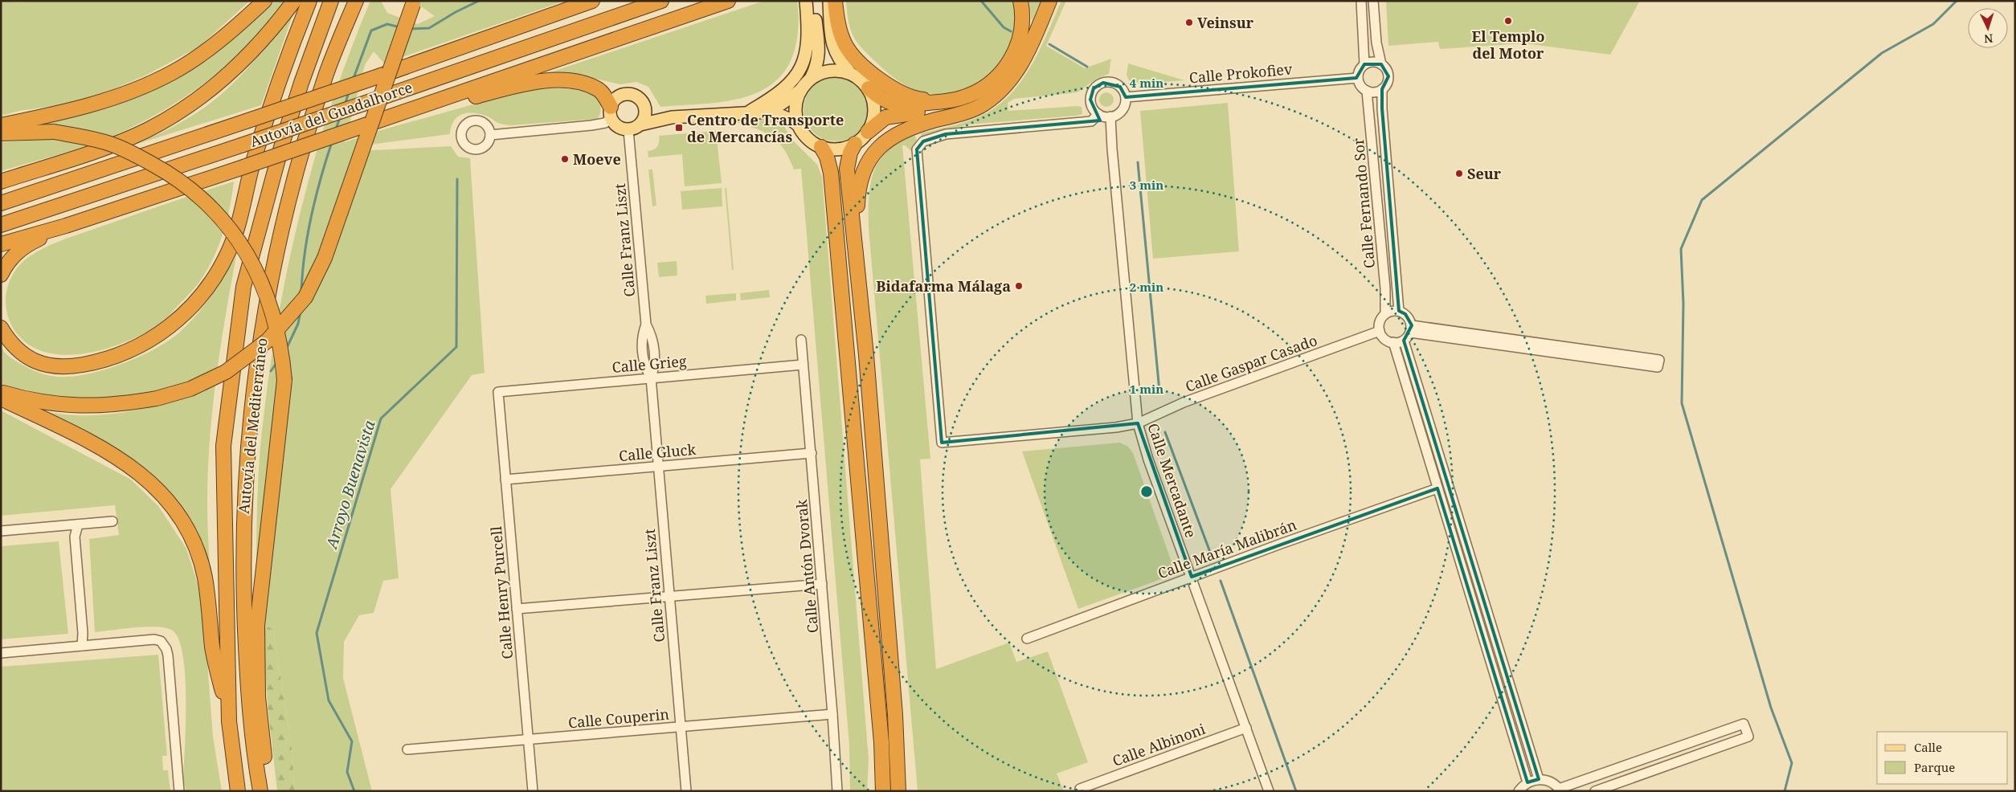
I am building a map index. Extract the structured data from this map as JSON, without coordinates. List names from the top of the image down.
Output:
{
  "streets": {
    "highway": ["Autovía del Guadalhorce", "Autovía del Mediterráneo"],
    "street": [
      "Calle Prokofiev",
      "Calle Fernando Sor",
      "Calle Franz Liszt",
      "Calle Gaspar Casado",
      "Calle Grieg",
      "Calle Gluck",
      "Calle Mercadante",
      "Calle María Malibrán",
      "Calle Antón Dvorak",
      "Calle Henry Purcell",
      "Calle Couperin",
      "Calle Albinoni"
    ]
  },
  "crossings": [
    ["Calle Prokofiev", "Calle Fernando Sor"],
    ["Calle Prokofiev", "Calle Gaspar Casado"],
    ["Calle Prokofiev", "Calle Mercadante"],
    ["Calle Fernando Sor", "Calle Gaspar Casado"],
    ["Calle Franz Liszt", "Calle Grieg"],
    ["Calle Franz Liszt", "Calle Gluck"],
    ["Calle Franz Liszt", "Calle Couperin"],
    ["Calle Gaspar Casado", "Calle Mercadante"],
    ["Calle Grieg", "Calle Antón Dvorak"],
    ["Calle Grieg", "Calle Henry Purcell"],
    ["Calle Gluck", "Calle Antón Dvorak"],
    ["Calle Gluck", "Calle Henry Purcell"],
    ["Calle Mercadante", "Calle María Malibrán"],
    ["Calle Mercadante", "Calle Albinoni"],
    ["Calle Antón Dvorak", "Calle Couperin"],
    ["Calle Henry Purcell", "Calle Couperin"]
  ],
  "water": ["Arroyo Buenavista"],
  "places": {
    "other": [
      "El Templo del Motor",
      "Veinsur",
      "Moeve",
      "Seur",
      "Bidafarma Málaga"
    ],
    "transit": ["Centro de Transporte de Mercancías"]
  },
  "legend": ["Calle", "Parque"],
  "north": "bottom",
  "rings": [
    "4 min",
    "3 min",
    "2 min",
    "1 min"
  ]
}
